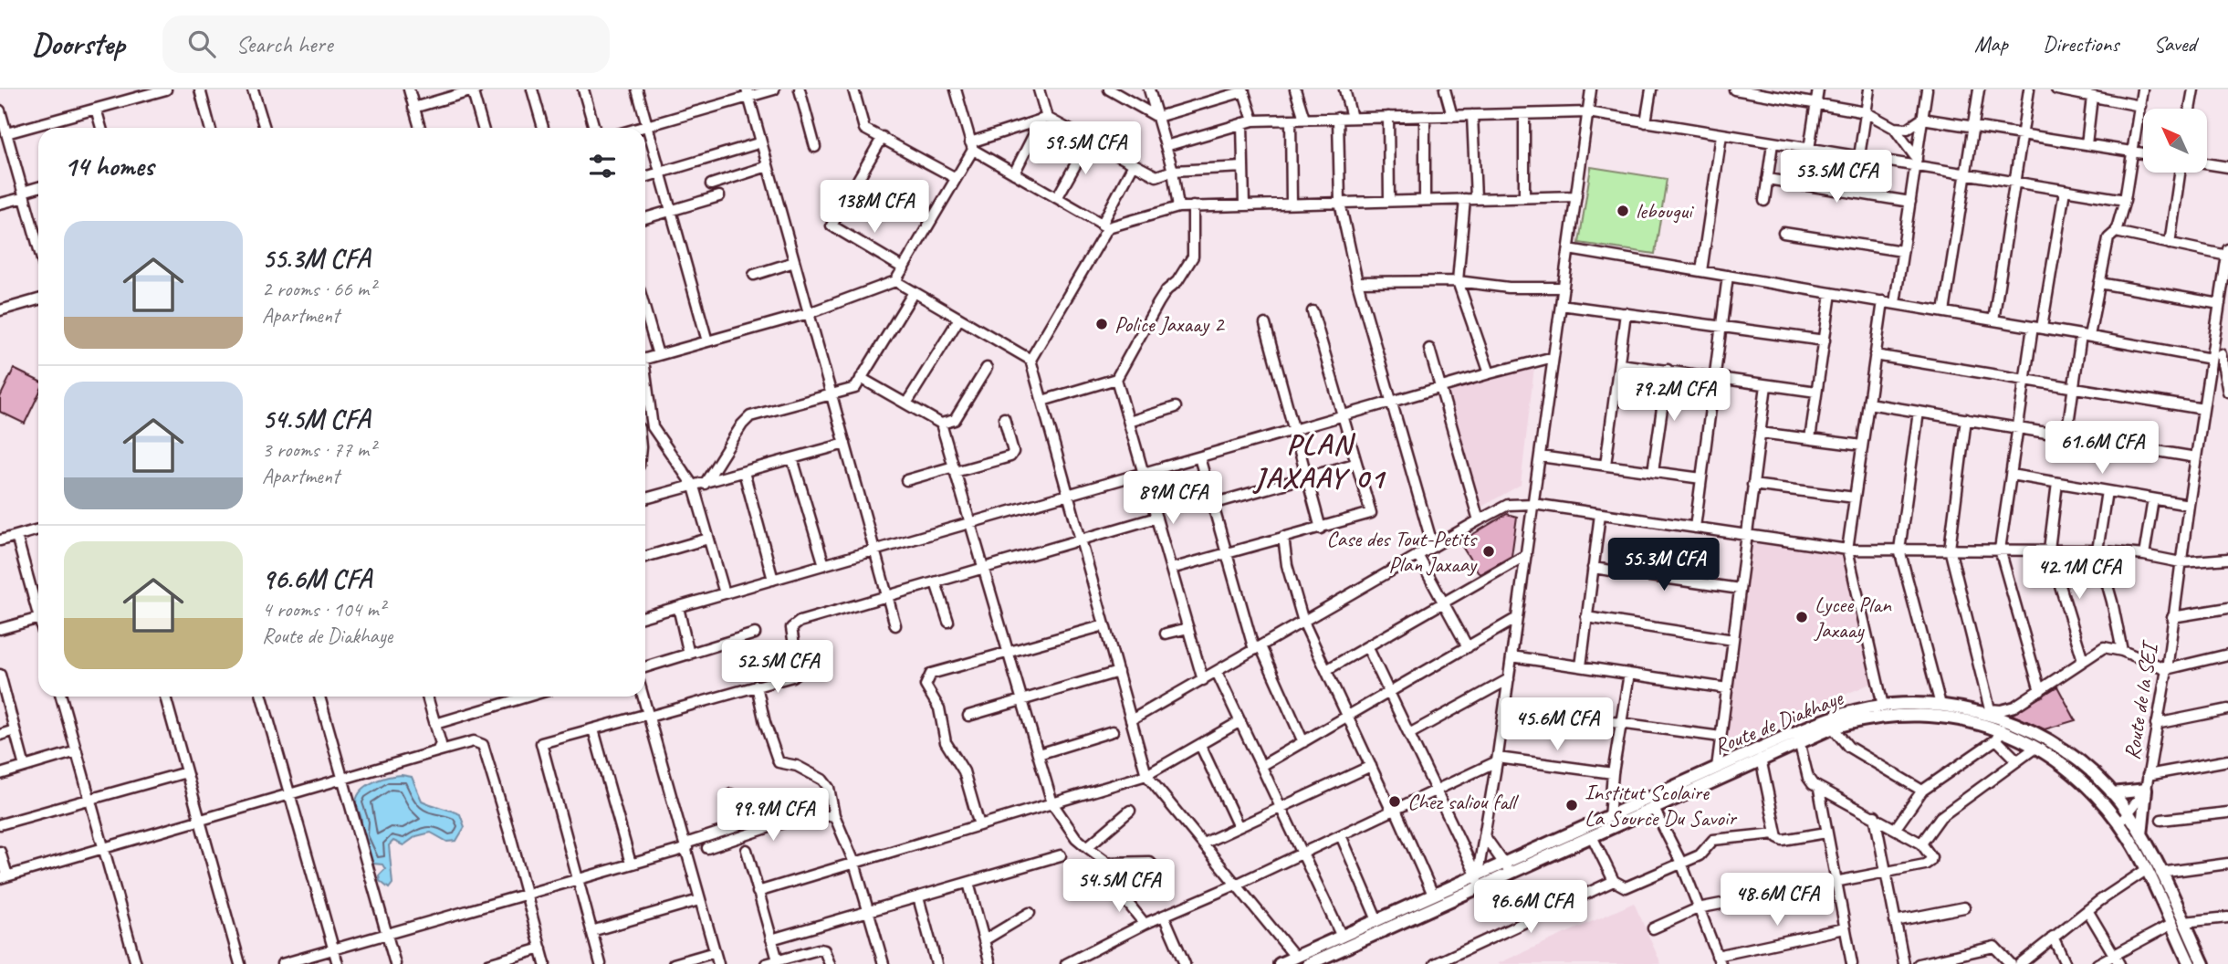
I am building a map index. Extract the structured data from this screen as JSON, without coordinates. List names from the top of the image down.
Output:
{
  "streets": {
    "main road": ["Route de Diakhaye"],
    "street": ["Route de la SEI"]
  },
  "crossings": [
    ["Route de la SEI", "Route de Diakhaye"]
  ],
  "districts": ["PLAN JAXAAY 01"],
  "places": [
    "lebougui",
    "Police Jaxaay 2",
    "Case des Tout-Petits Plan Jaxaay",
    "Lycee Plan Jaxaay",
    "Chez saliou fall",
    "Institut Scolaire La Source Du Savoir"
  ],
  "north": "top left",
  "page": {
    "header": "Doorstep",
    "search": "Search here",
    "nav": ["Map", "Directions", "Saved"],
    "price": [
      "59.5M CFA",
      "53.5M CFA",
      "138M CFA",
      "79.2M CFA",
      "61.6M CFA",
      "89M CFA",
      "55.3M CFA",
      "42.1M CFA",
      "52.5M CFA",
      "45.6M CFA",
      "99.9M CFA",
      "54.5M CFA",
      "48.6M CFA",
      "96.6M CFA"
    ],
    "heading": "14 homes",
    "list": [
      {
        "name": "55.3M CFA",
        "note": "2 rooms · 66 m² · Apartment"
      },
      {
        "name": "54.5M CFA",
        "note": "3 rooms · 77 m² · Apartment"
      },
      {
        "name": "96.6M CFA",
        "note": "4 rooms · 104 m² · Route de Diakhaye"
      }
    ]
  }
}
